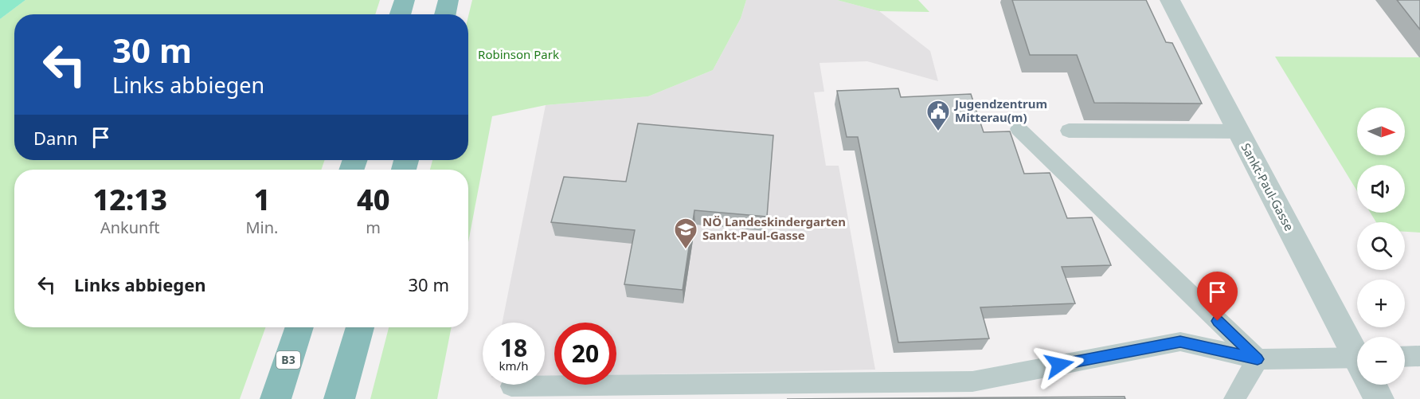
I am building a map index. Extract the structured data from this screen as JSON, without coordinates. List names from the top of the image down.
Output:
{
  "streets": {
    "highway": ["B3"],
    "street": ["Sankt-Paul-Gasse"]
  },
  "parks": ["Robinson Park"],
  "places": {
    "public building": ["Jugendzentrum Mitterau(m)"],
    "school or university": ["NÖ Landeskindergarten Sankt-Paul-Gasse"]
  },
  "north": "right",
  "page": {
    "turn": ["30 m", "Links abbiegen"],
    "map_buttons": ["+", "−"],
    "then": "Dann",
    "eta": [
      "12:13",
      "Ankunft",
      "1",
      "Min.",
      "40",
      "m"
    ],
    "list": [
      {
        "name": "Links abbiegen",
        "value": "30 m"
      }
    ],
    "speed": "18 km/h",
    "limit": "20"
  }
}
